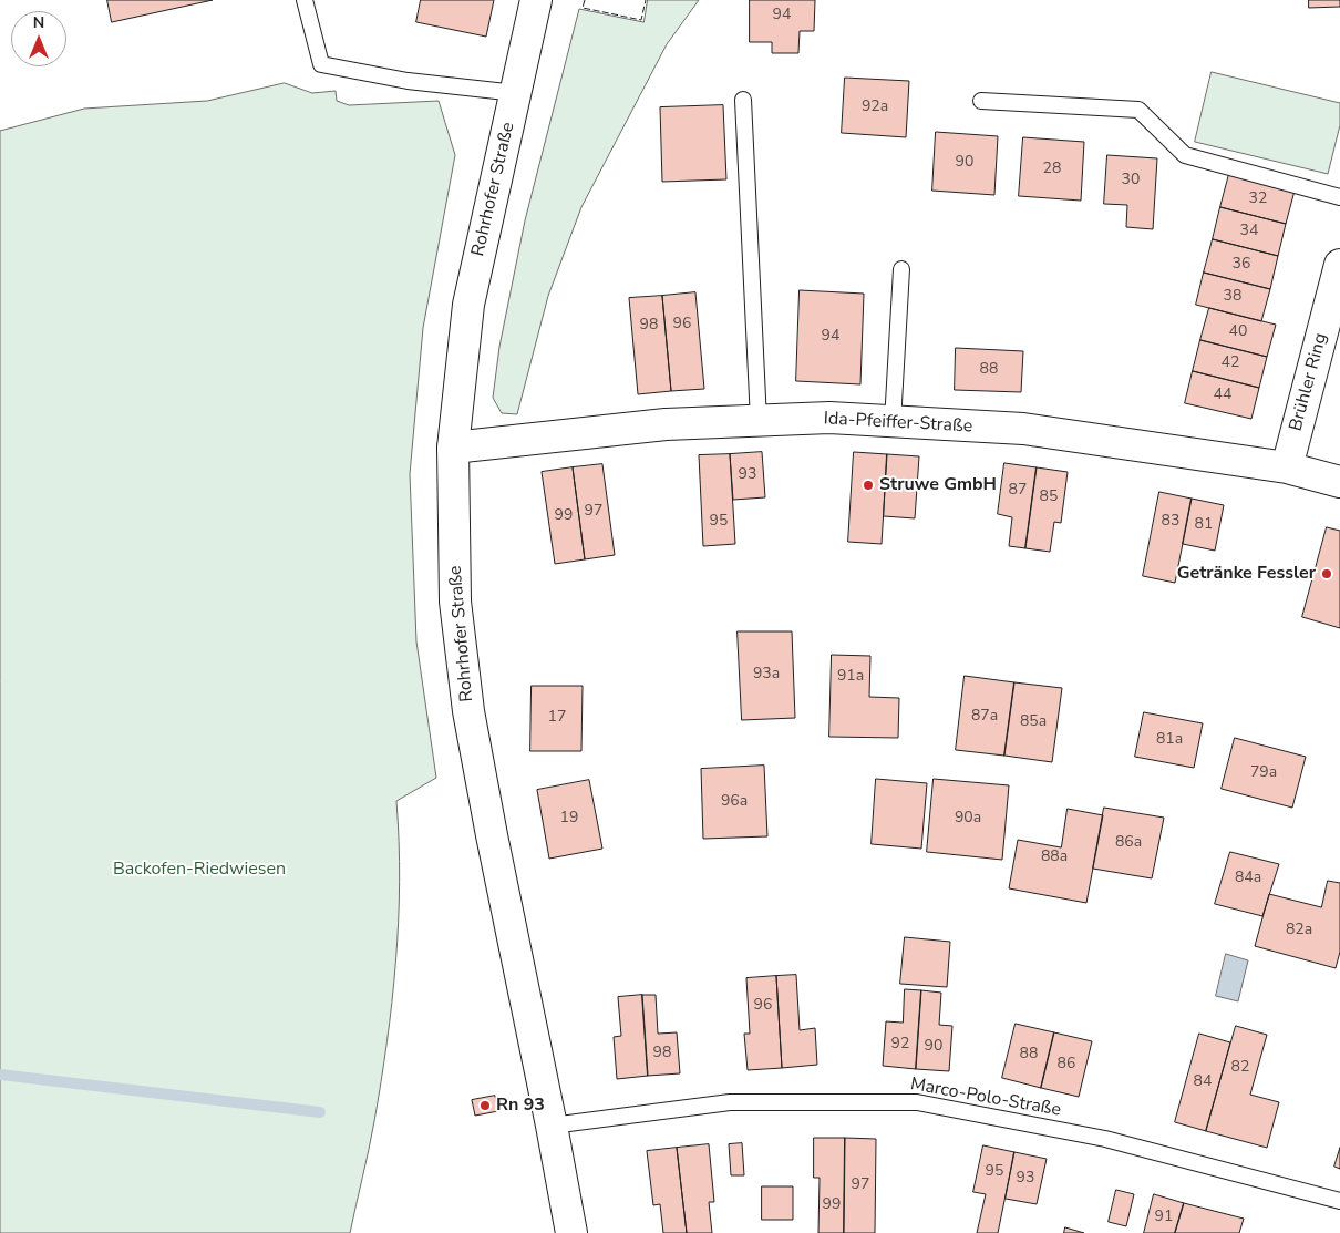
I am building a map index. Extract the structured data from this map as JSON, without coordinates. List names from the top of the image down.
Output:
{
  "streets": {
    "main road": ["Rohrhofer Straße", "Brühler Ring", "Ida-Pfeiffer-Straße"],
    "lane": ["Marco-Polo-Straße"]
  },
  "crossings": [
    ["Rohrhofer Straße", "Ida-Pfeiffer-Straße"],
    ["Rohrhofer Straße", "Marco-Polo-Straße"],
    ["Brühler Ring", "Ida-Pfeiffer-Straße"]
  ],
  "parks": ["Backofen-Riedwiesen"],
  "places": ["Struwe GmbH", "Getränke Fessler", "Rn 93"],
  "house_numbers": [
    "94",
    "92a",
    "90",
    "28",
    "30",
    "32",
    "34",
    "36",
    "38",
    "96",
    "98",
    "40",
    "94",
    "42",
    "88",
    "44",
    "93",
    "87",
    "85",
    "97",
    "99",
    "95",
    "83",
    "81",
    "93a",
    "91a",
    "87a",
    "17",
    "85a",
    "81a",
    "79a",
    "96a",
    "19",
    "90a",
    "86a",
    "88a",
    "84a",
    "82a",
    "96",
    "92",
    "90",
    "98",
    "88",
    "86",
    "82",
    "84",
    "95",
    "93",
    "97",
    "99",
    "91"
  ],
  "north": "top"
}
